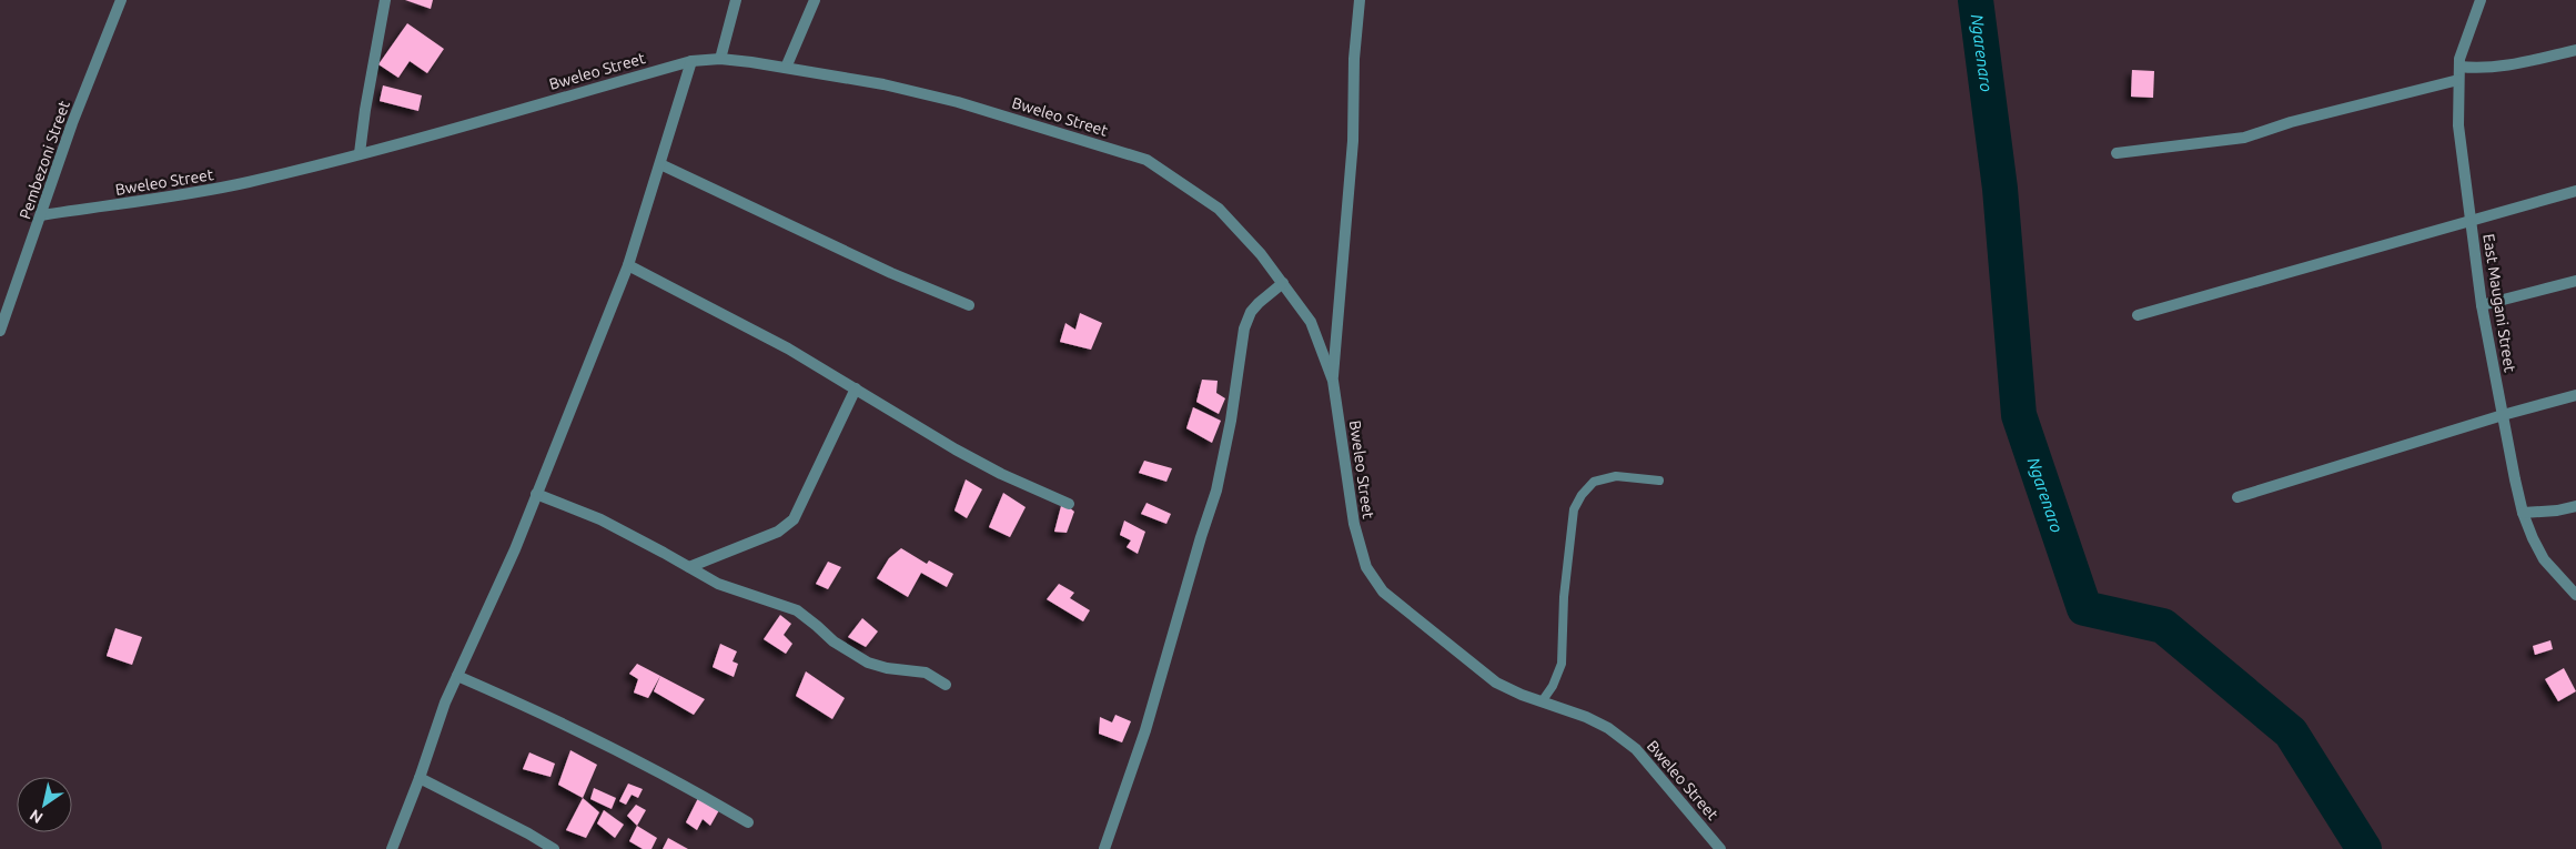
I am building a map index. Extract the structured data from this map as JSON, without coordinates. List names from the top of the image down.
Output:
{
  "streets": {
    "street": ["Bweleo Street", "Pembezoni Street", "East Maugani Street"]
  },
  "crossings": [
    ["Bweleo Street", "Pembezoni Street"]
  ],
  "water": ["Ngarenaro"],
  "north": "bottom left"
}
